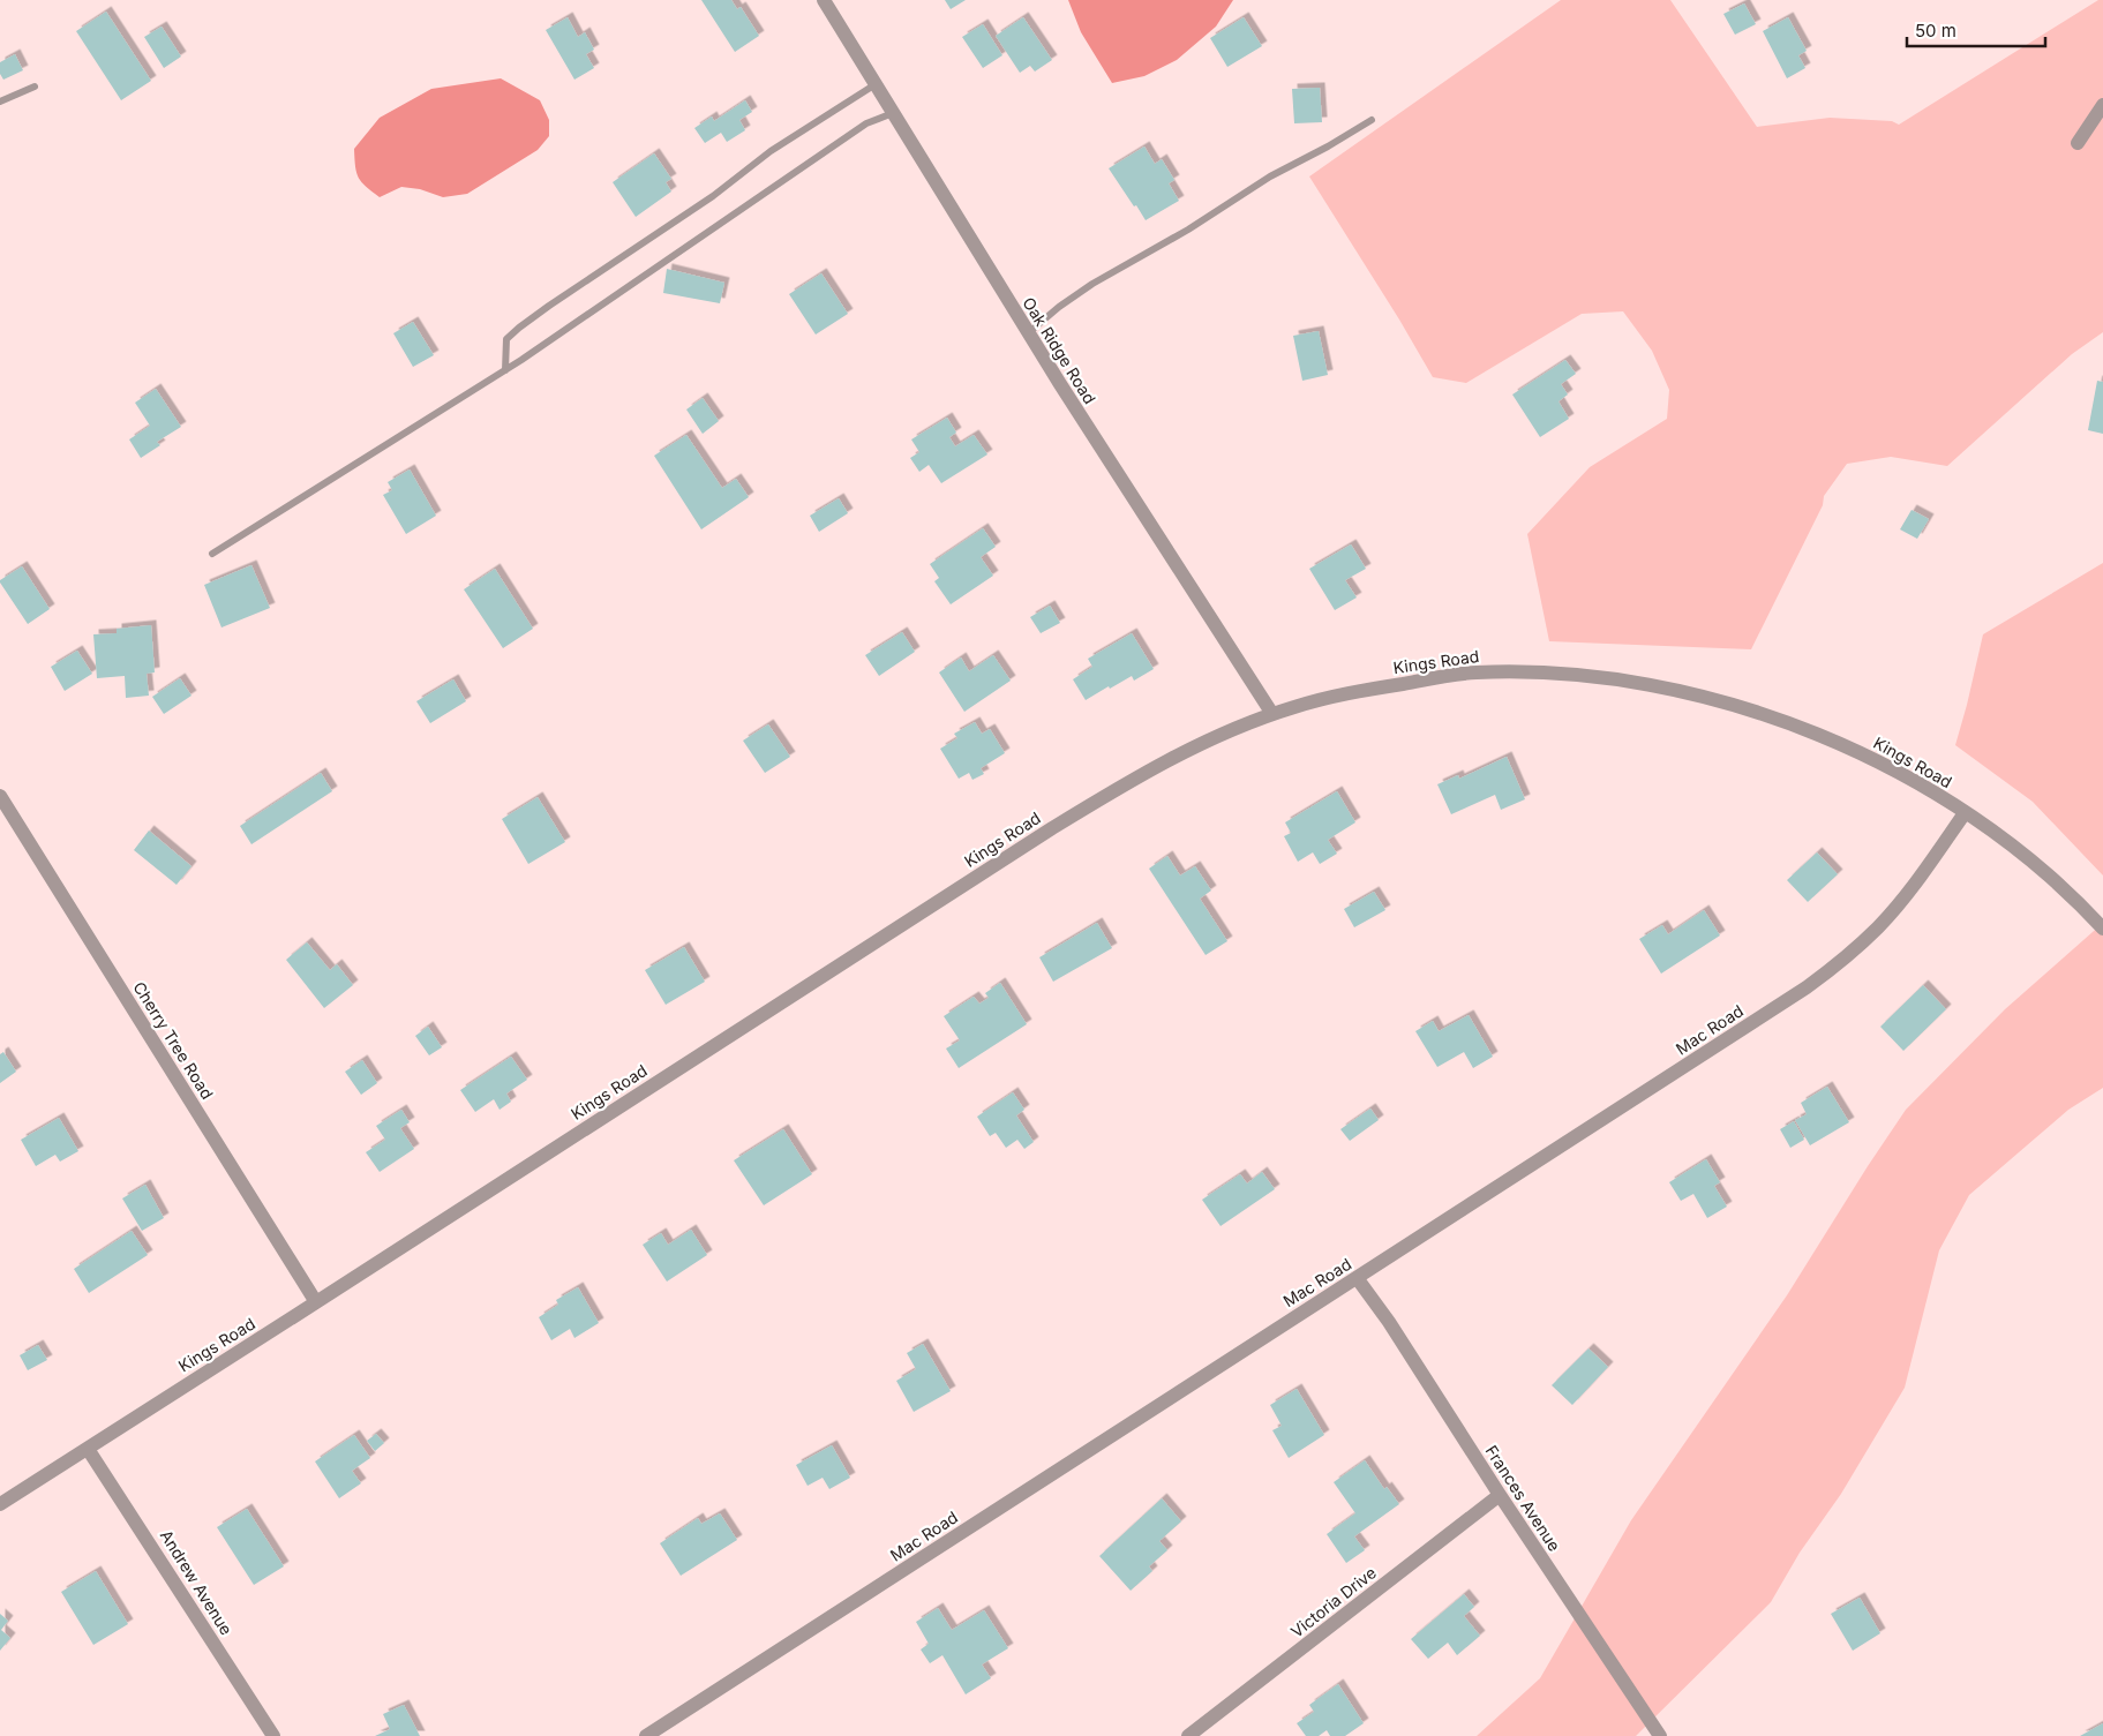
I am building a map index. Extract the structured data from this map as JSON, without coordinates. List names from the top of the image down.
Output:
{
  "streets": {
    "street": [
      "Oak Ridge Road",
      "Kings Road",
      "Mac Road",
      "Cherry Tree Road",
      "Frances Avenue",
      "Andrew Avenue",
      "Victoria Drive"
    ]
  },
  "crossings": [
    ["Oak Ridge Road", "Kings Road"],
    ["Kings Road", "Mac Road"],
    ["Kings Road", "Cherry Tree Road"],
    ["Kings Road", "Andrew Avenue"],
    ["Mac Road", "Frances Avenue"],
    ["Frances Avenue", "Victoria Drive"]
  ],
  "scale_bar": "50 m"
}
